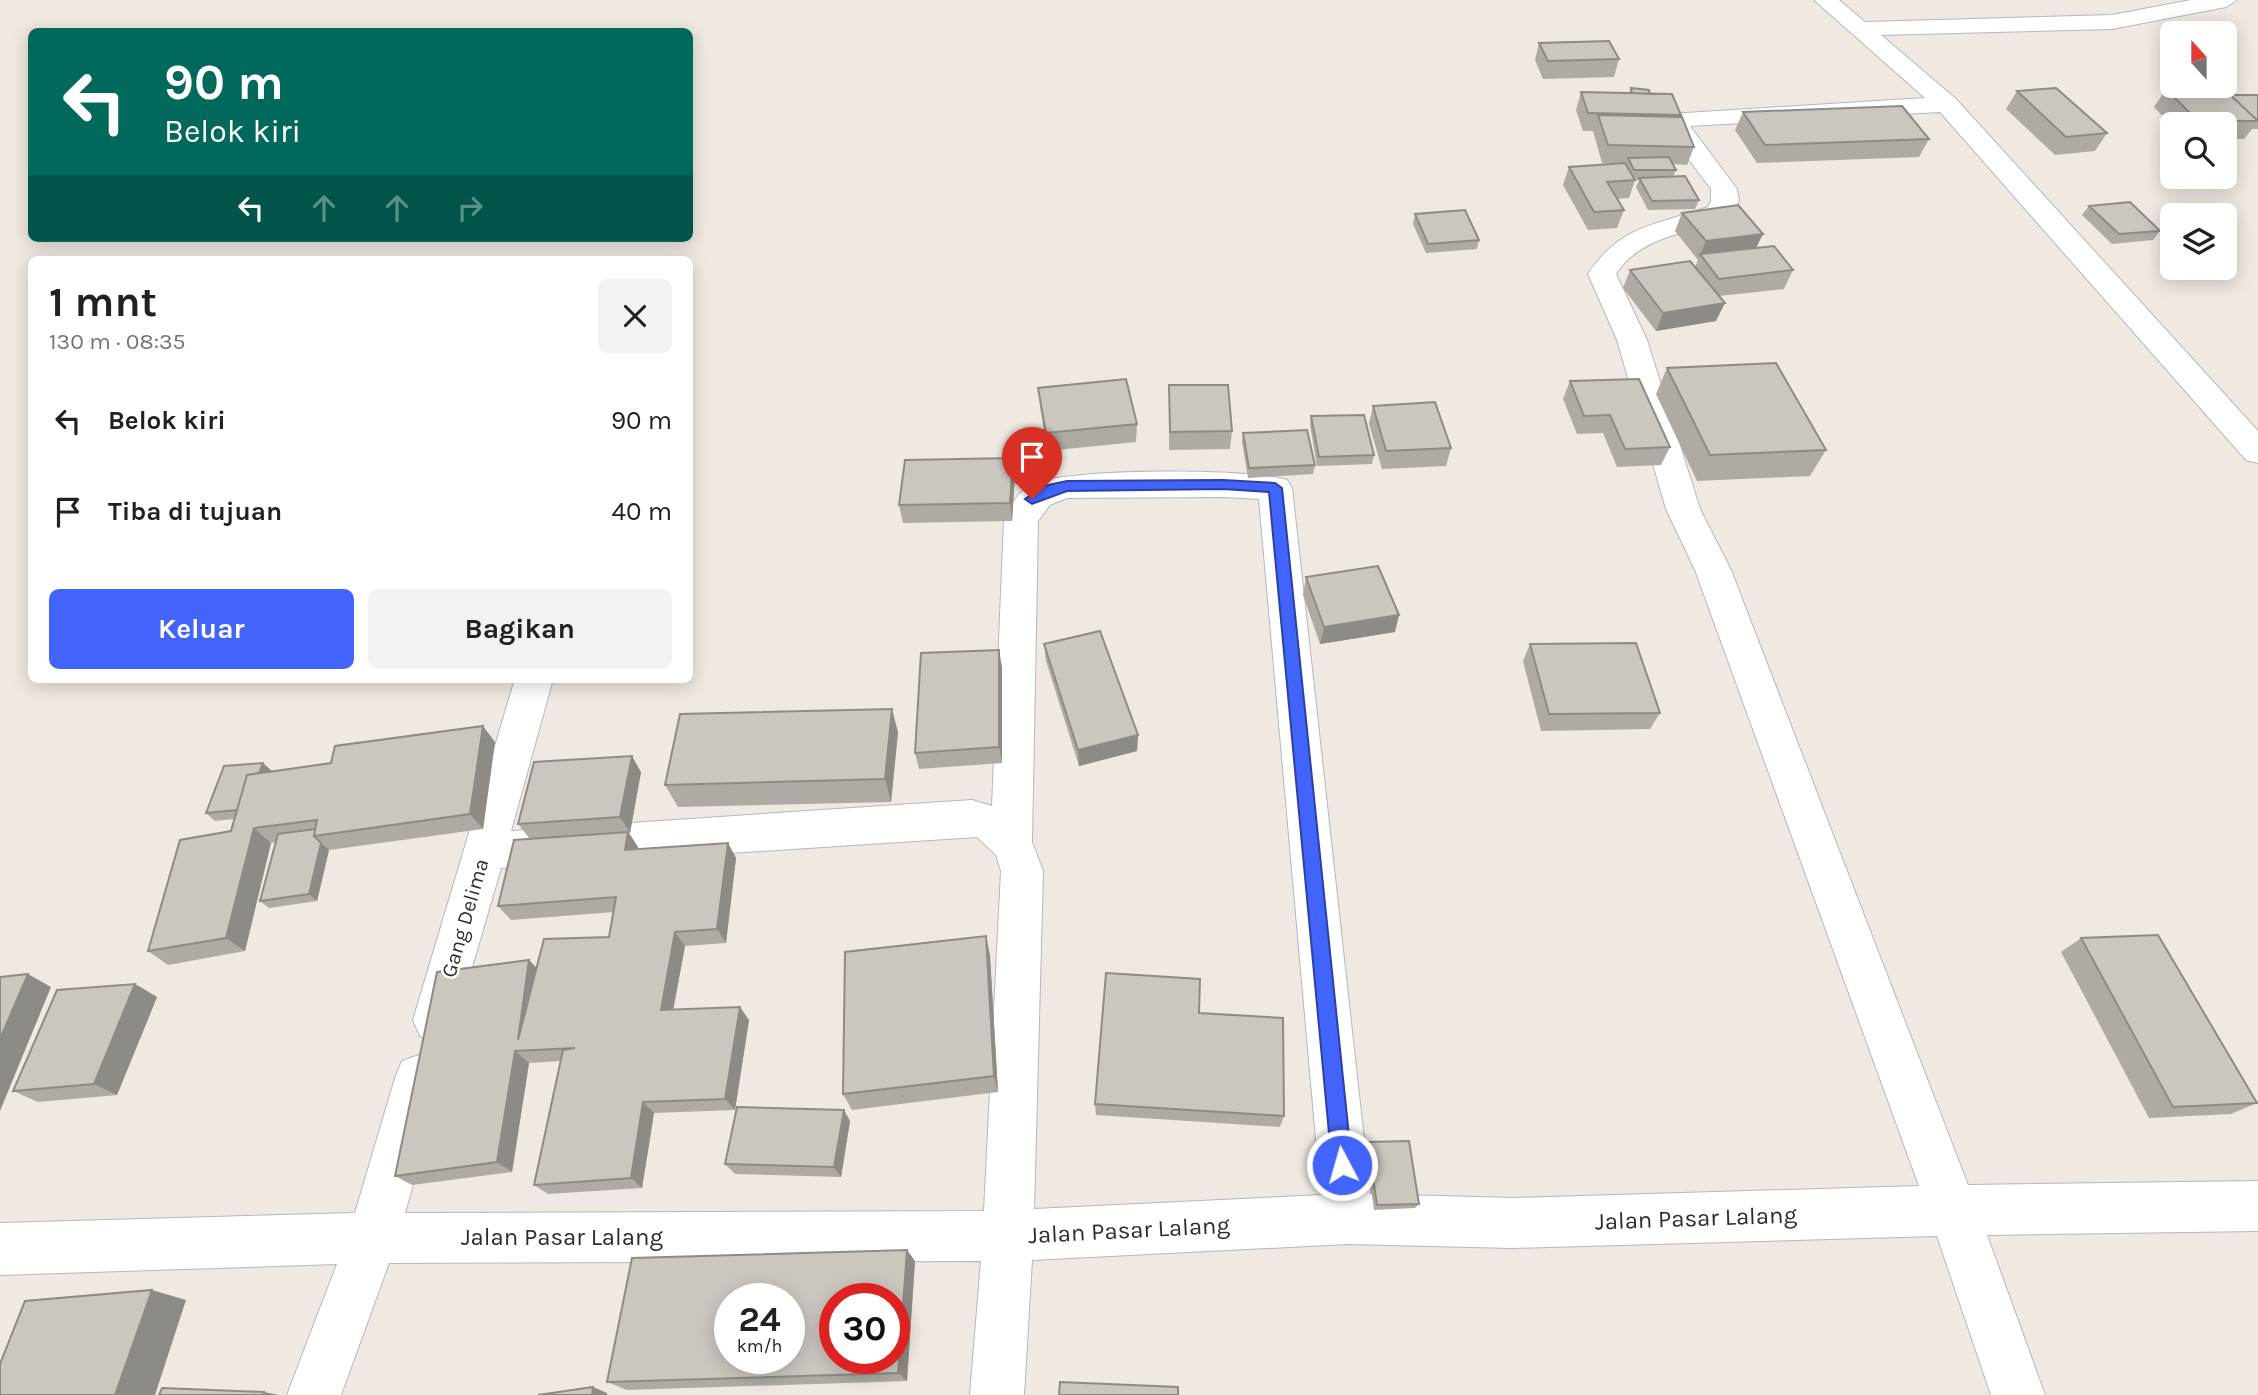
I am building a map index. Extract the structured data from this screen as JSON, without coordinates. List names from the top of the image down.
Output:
{
  "streets": {
    "street": ["Gang Delima", "Jalan Pasar Lalang"]
  },
  "crossings": [
    ["Gang Delima", "Jalan Pasar Lalang"]
  ],
  "north": "top",
  "page": {
    "turn": ["90 m", "Belok kiri"],
    "heading": ["1 mnt", "130 m · 08:35"],
    "list": [
      {
        "name": "Belok kiri",
        "value": "90 m"
      },
      {
        "name": "Tiba di tujuan",
        "value": "40 m"
      }
    ],
    "buttons": ["Keluar", "Bagikan"],
    "speed": "24 km/h",
    "limit": "30"
  }
}
